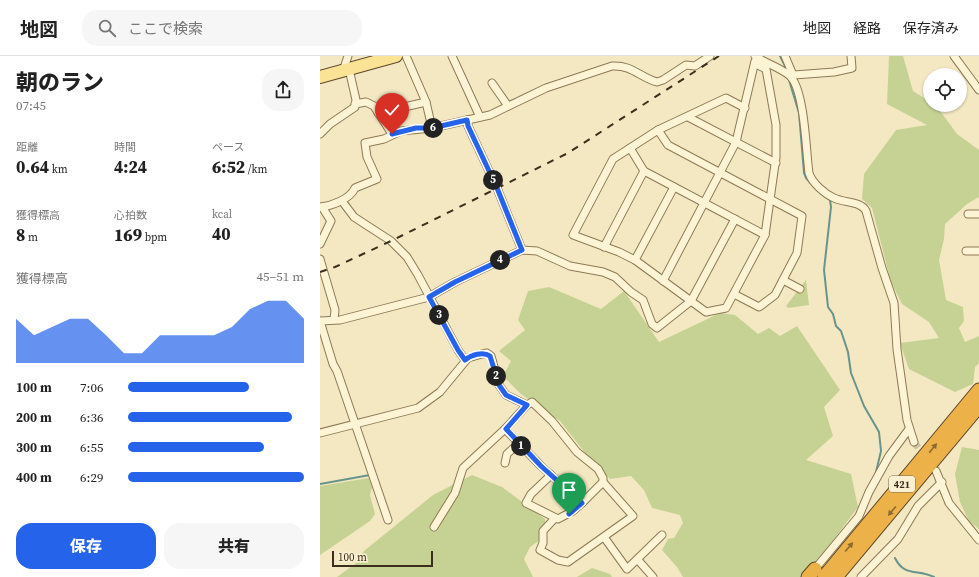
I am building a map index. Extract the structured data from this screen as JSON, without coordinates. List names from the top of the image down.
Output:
{
  "streets": {
    "highway": ["421"]
  },
  "scale_bar": "100 m",
  "page": {
    "header": "地図",
    "search": "ここで検索",
    "nav": ["地図", "経路", "保存済み"],
    "heading": ["朝のラン", "07:45"],
    "pins": [
      "6",
      "5",
      "4",
      "3",
      "2",
      "1"
    ],
    "stats": [
      ["距離", "0.64 km"],
      ["時間", "4:24"],
      ["ペース", "6:52 /km"],
      ["獲得標高", "8 m"],
      ["心拍数", "169 bpm"],
      ["kcal", "40"]
    ],
    "chart": ["獲得標高", "45–51 m"],
    "list": [
      {
        "name": "100 m",
        "note": "7:06"
      },
      {
        "name": "200 m",
        "note": "6:36"
      },
      {
        "name": "300 m",
        "note": "6:55"
      },
      {
        "name": "400 m",
        "note": "6:29"
      }
    ],
    "buttons": ["保存", "共有"],
    "scale": "100 m"
  }
}
